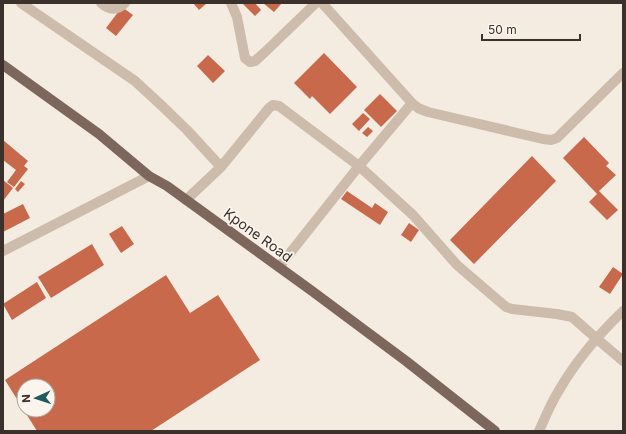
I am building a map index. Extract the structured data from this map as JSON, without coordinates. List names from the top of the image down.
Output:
{
  "streets": {
    "main road": ["Kpone Road"]
  },
  "scale_bar": "50 m",
  "north": "left"
}
